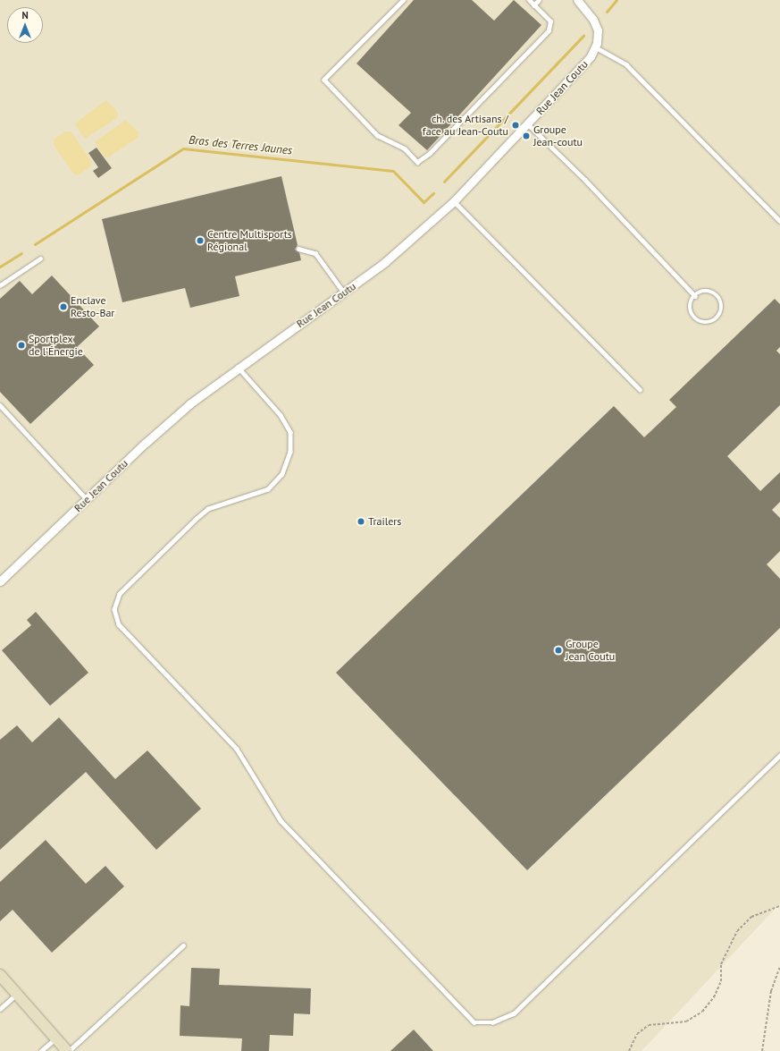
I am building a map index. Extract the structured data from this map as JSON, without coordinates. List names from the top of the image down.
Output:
{
  "streets": {
    "street": ["Rue Jean Coutu"]
  },
  "water": ["Bras des Terres Jaunes"],
  "places": [
    "ch. des Artisans / face au Jean-Coutu",
    "Groupe Jean-coutu",
    "Centre Multisports Régional",
    "Enclave Resto-Bar",
    "Sportplex de l'Énergie",
    "Trailers",
    "Groupe Jean Coutu"
  ],
  "north": "top"
}
